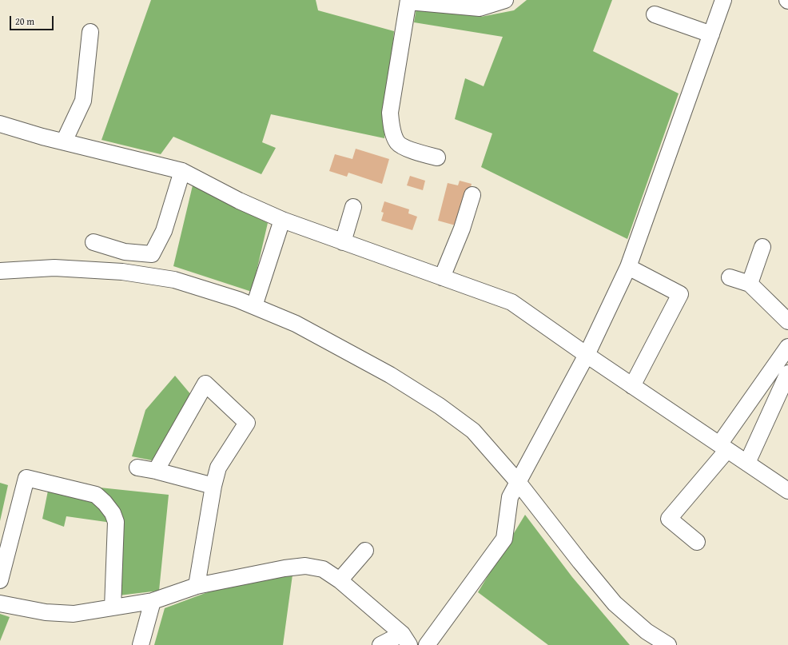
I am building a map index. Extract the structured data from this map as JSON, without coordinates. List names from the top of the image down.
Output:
{
  "scale_bar": "20 m"
}
